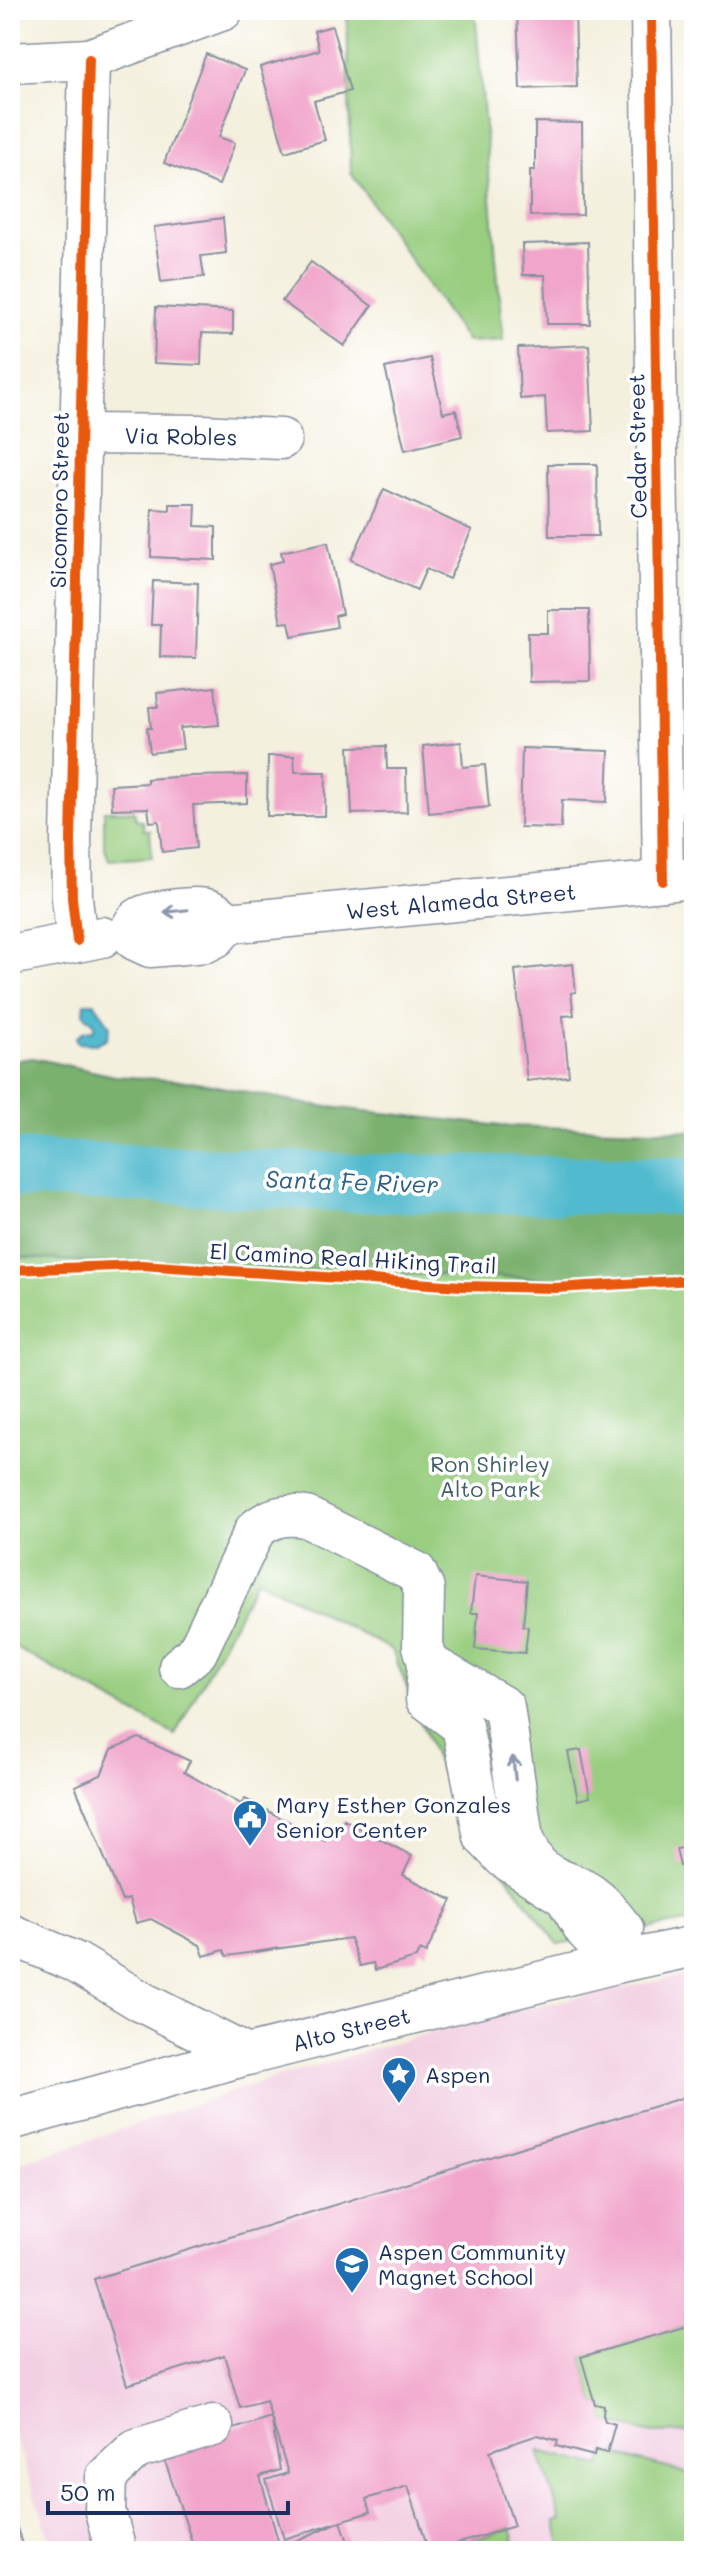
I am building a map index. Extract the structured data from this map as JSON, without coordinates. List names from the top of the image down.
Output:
{
  "streets": {
    "street": [
      "Via Robles",
      "Cedar Street",
      "Sicomoro Street",
      "West Alameda Street",
      "Alto Street"
    ],
    "cycle path": ["El Camino Real Hiking Trail"]
  },
  "crossings": [
    ["Via Robles", "Sicomoro Street"],
    ["Cedar Street", "West Alameda Street"],
    ["Sicomoro Street", "West Alameda Street"]
  ],
  "water": ["Santa Fe River"],
  "parks": ["Ron Shirley Alto Park"],
  "places": {
    "public building": ["Mary Esther Gonzales Senior Center"],
    "place": ["Aspen"],
    "school or university": ["Aspen Community Magnet School"]
  },
  "scale_bar": "50 m"
}
